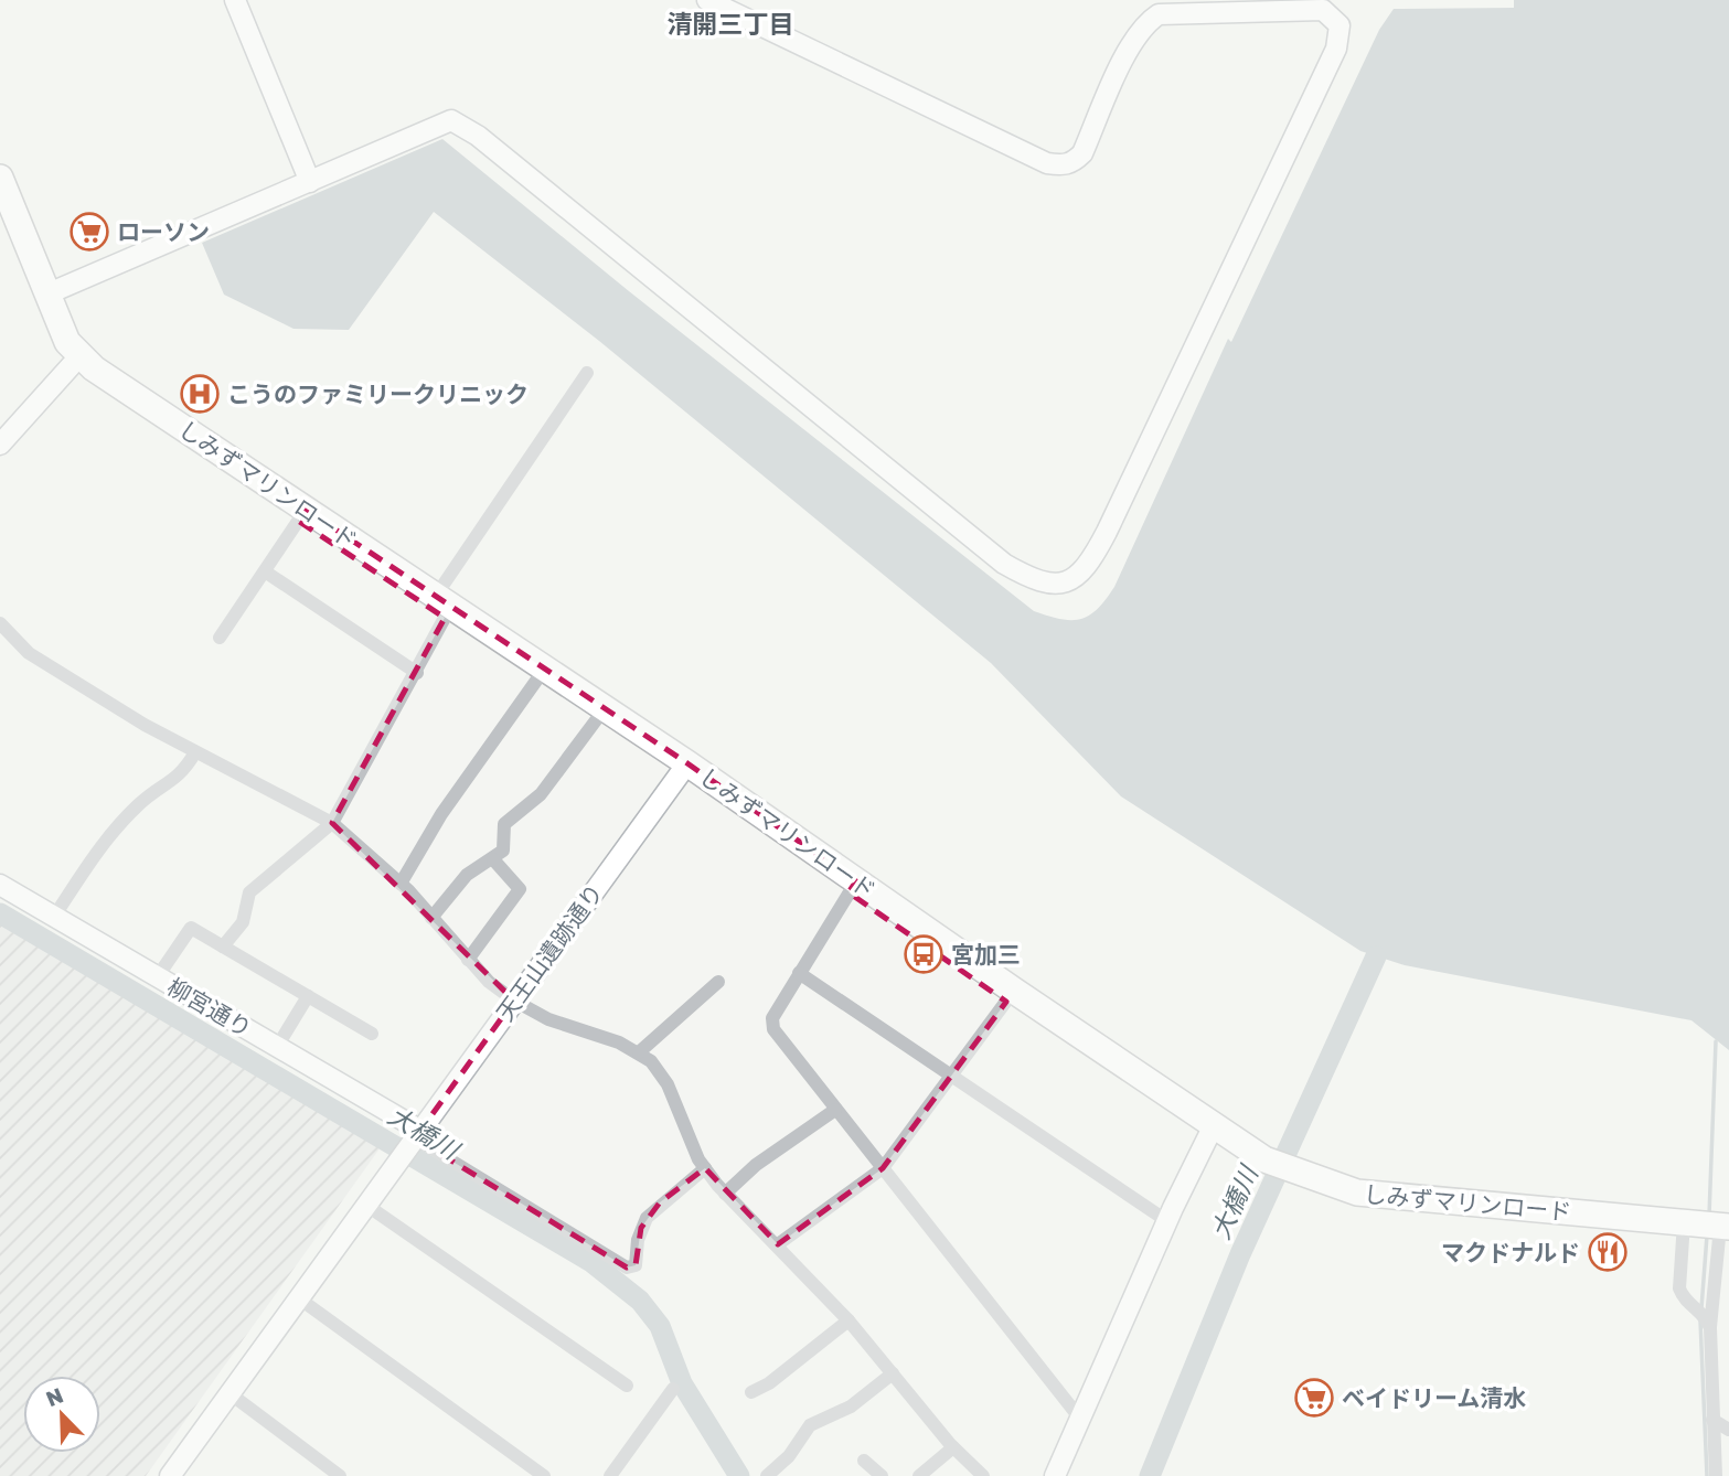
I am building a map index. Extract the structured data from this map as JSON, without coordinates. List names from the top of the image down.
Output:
{
  "streets": {
    "highway": ["しみずマリンロード"],
    "street": ["天王山遺跡通り", "柳宮通り"]
  },
  "crossings": [
    ["しみずマリンロード", "天王山遺跡通り"],
    ["天王山遺跡通り", "柳宮通り"]
  ],
  "districts": ["清開三丁目"],
  "water": ["大橋川"],
  "places": {
    "supermarket": ["ローソン", "ベイドリーム清水"],
    "hospital": ["こうのファミリークリニック"],
    "bus stop": ["宮加三"],
    "restaurant": ["マクドナルド"]
  },
  "north": "top left"
}
